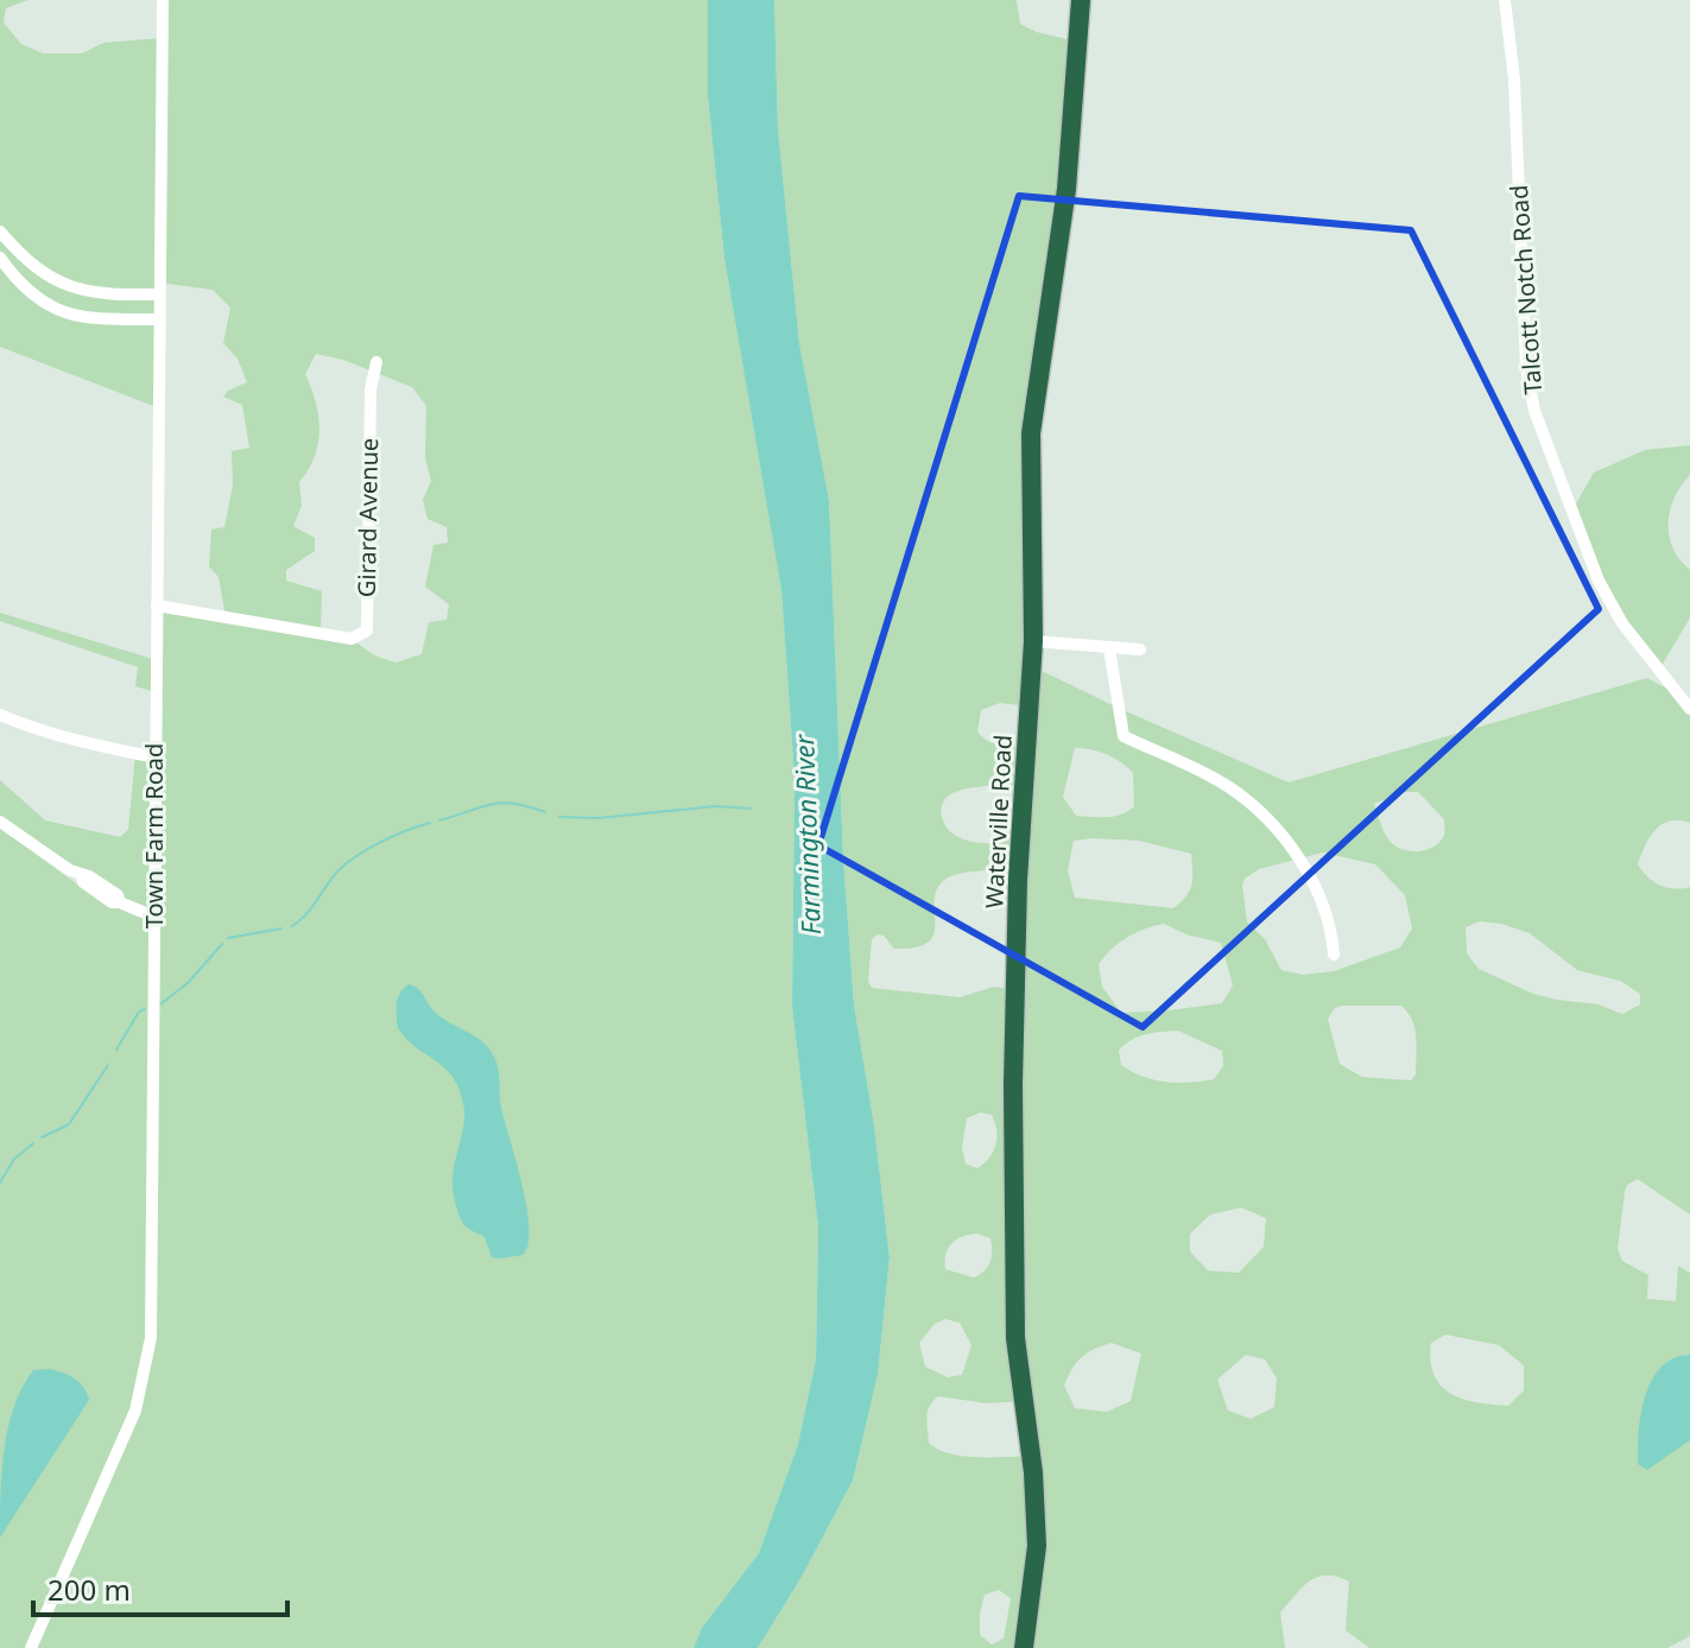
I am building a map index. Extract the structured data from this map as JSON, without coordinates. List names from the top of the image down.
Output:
{
  "streets": {
    "highway": ["Waterville Road"],
    "street": ["Talcott Notch Road", "Girard Avenue", "Town Farm Road"]
  },
  "crossings": [
    ["Girard Avenue", "Town Farm Road"]
  ],
  "water": ["Farmington River"],
  "scale_bar": "200 m"
}
